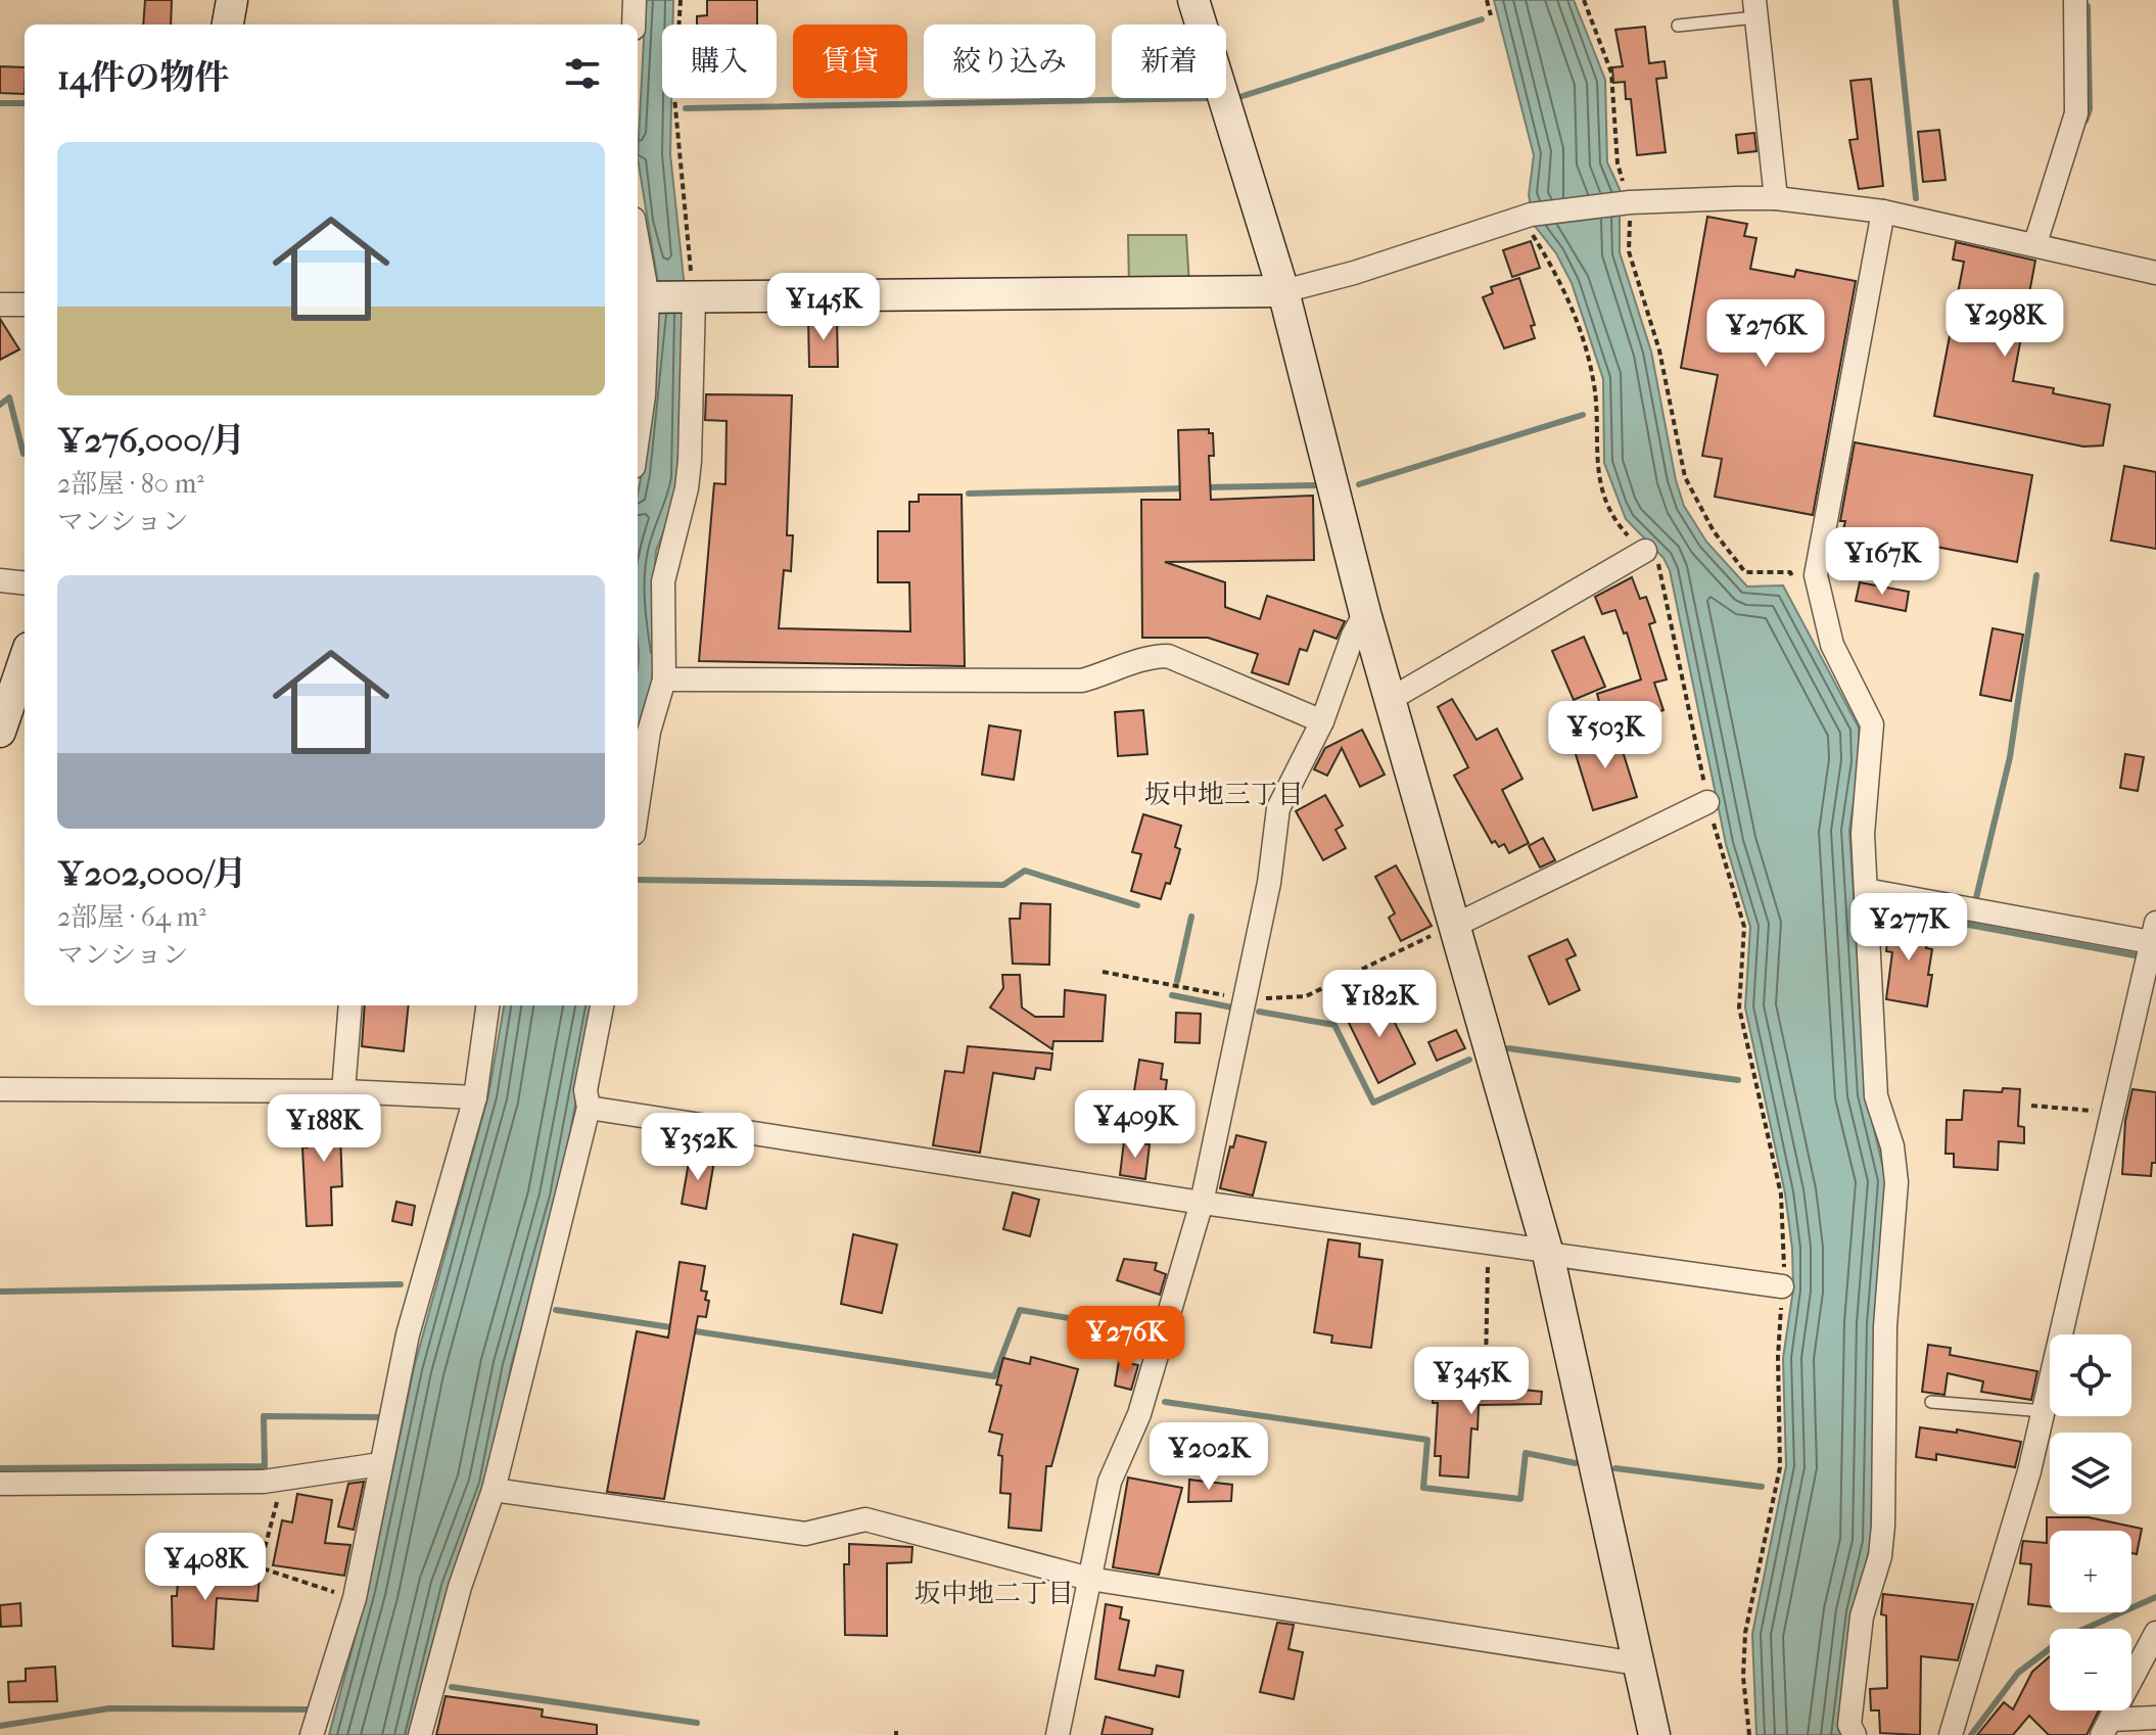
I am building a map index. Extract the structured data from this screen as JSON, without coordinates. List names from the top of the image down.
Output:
{
  "districts": ["坂中地三丁目", "坂中地二丁目"],
  "page": {
    "chip": [
      "購入",
      "賃貸",
      "絞り込み",
      "新着"
    ],
    "heading": "14件の物件",
    "list": [
      {
        "name": "¥276,000/月",
        "note": "2部屋 · 80 m² · マンション"
      },
      {
        "name": "¥202,000/月",
        "note": "2部屋 · 64 m² · マンション"
      }
    ],
    "price": [
      "¥145K",
      "¥298K",
      "¥276K",
      "¥167K",
      "¥503K",
      "¥277K",
      "¥182K",
      "¥409K",
      "¥188K",
      "¥352K",
      "¥276K",
      "¥345K",
      "¥202K",
      "¥408K"
    ],
    "map_buttons": ["+", "−"]
  }
}
